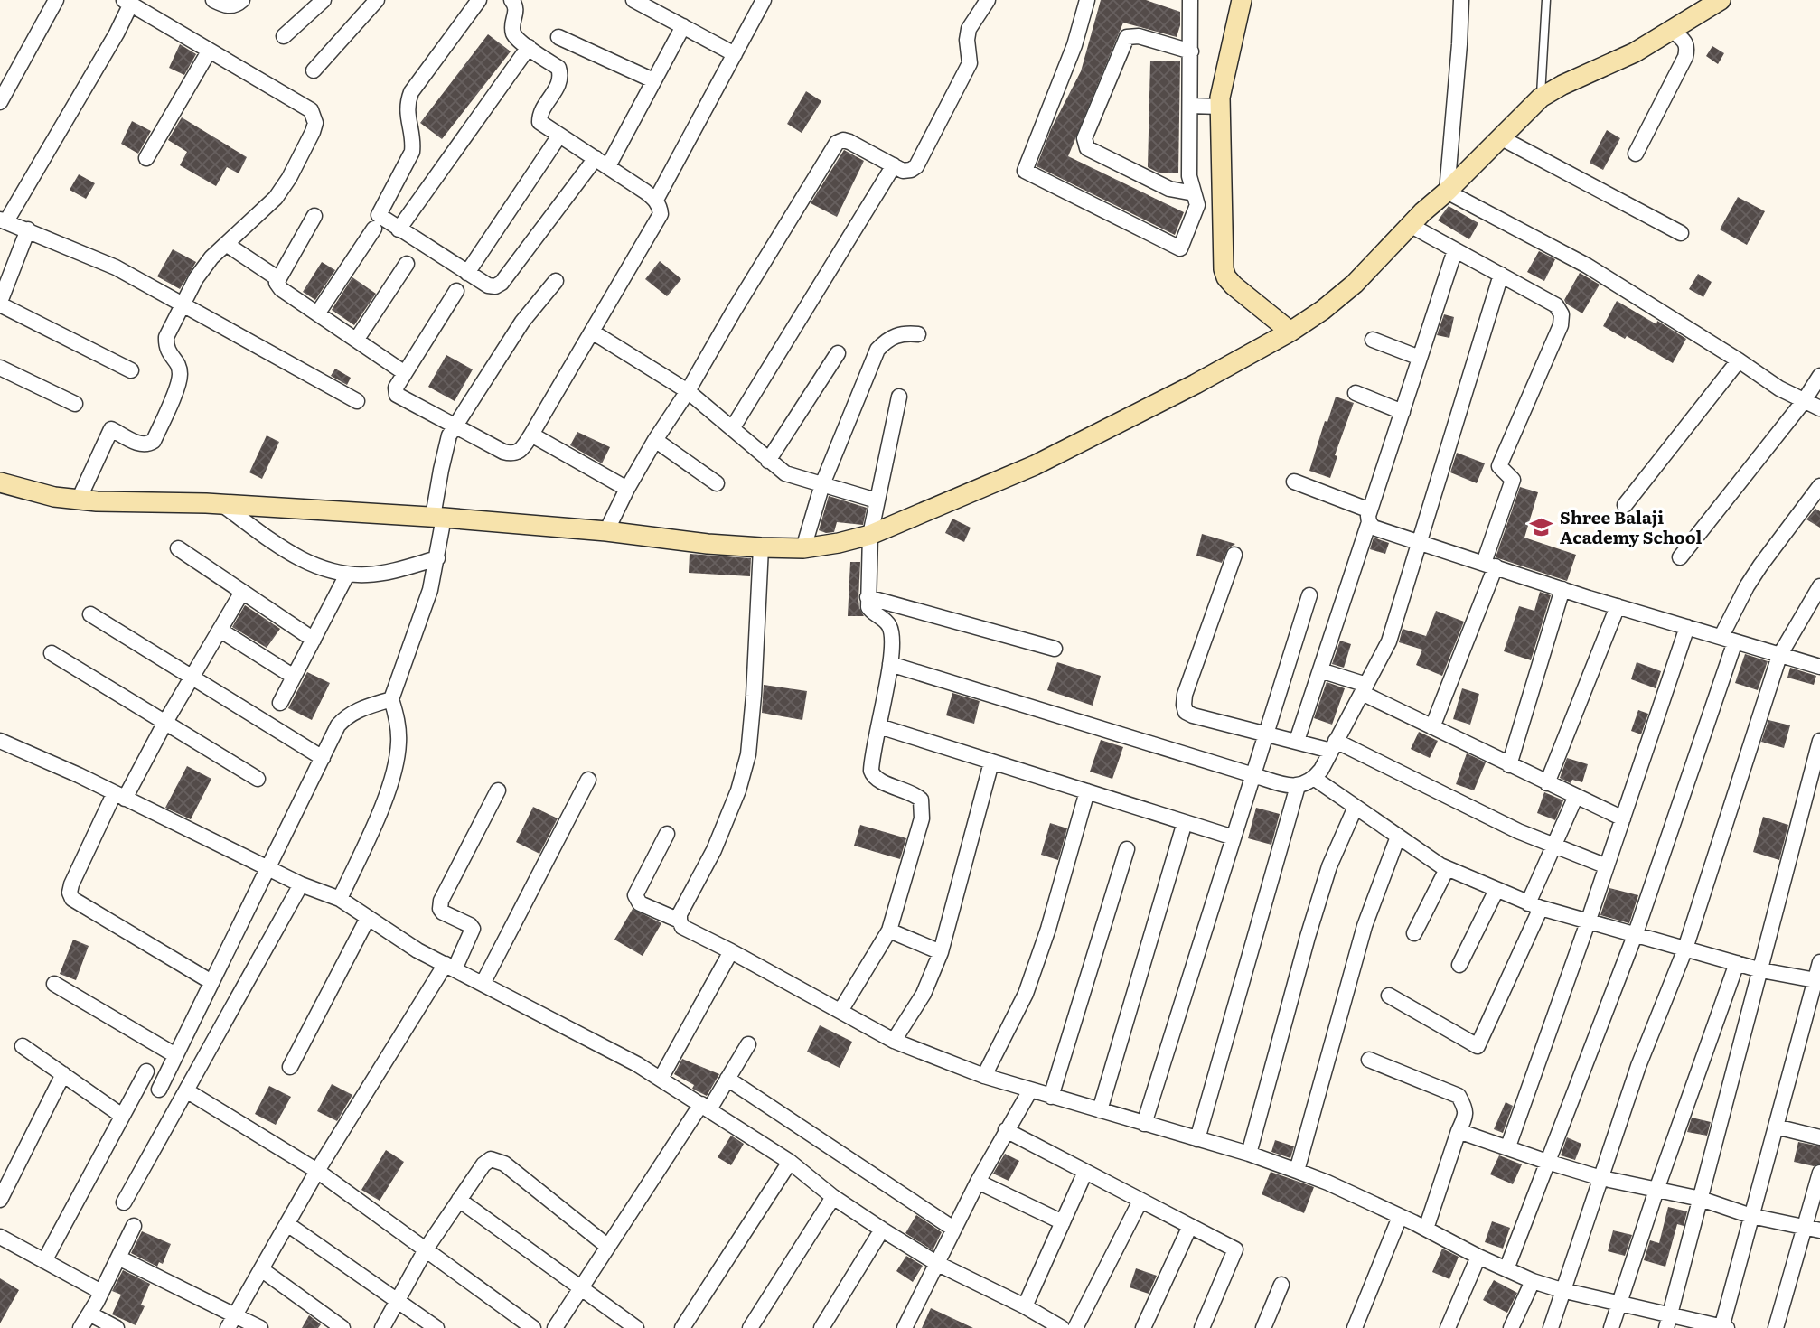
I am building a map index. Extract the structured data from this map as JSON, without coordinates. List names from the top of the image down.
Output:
{
  "places": {
    "school or university": ["Shree Balaji Academy School"]
  }
}
